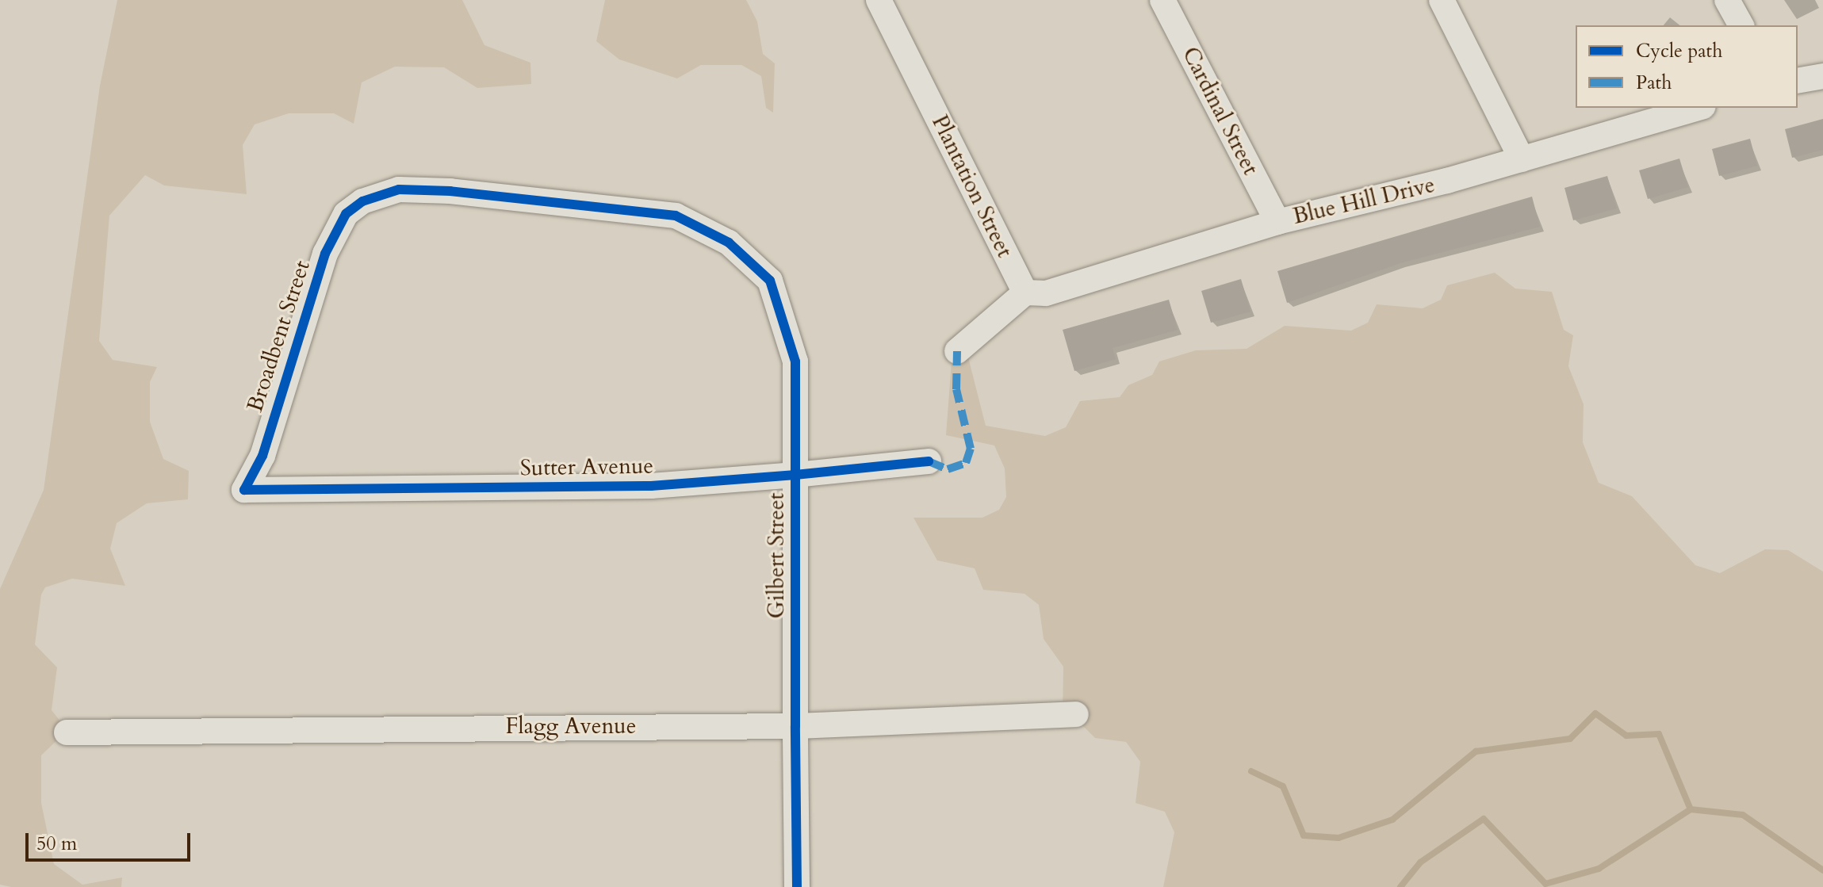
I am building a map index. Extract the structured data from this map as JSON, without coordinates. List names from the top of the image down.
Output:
{
  "streets": {
    "street": [
      "Cardinal Street",
      "Plantation Street",
      "Blue Hill Drive",
      "Broadbent Street",
      "Sutter Avenue",
      "Gilbert Street",
      "Flagg Avenue"
    ]
  },
  "crossings": [
    ["Cardinal Street", "Blue Hill Drive"],
    ["Plantation Street", "Blue Hill Drive"],
    ["Broadbent Street", "Sutter Avenue"],
    ["Broadbent Street", "Gilbert Street"],
    ["Sutter Avenue", "Gilbert Street"],
    ["Gilbert Street", "Flagg Avenue"]
  ],
  "legend": ["Cycle path", "Path"],
  "scale_bar": "50 m"
}
